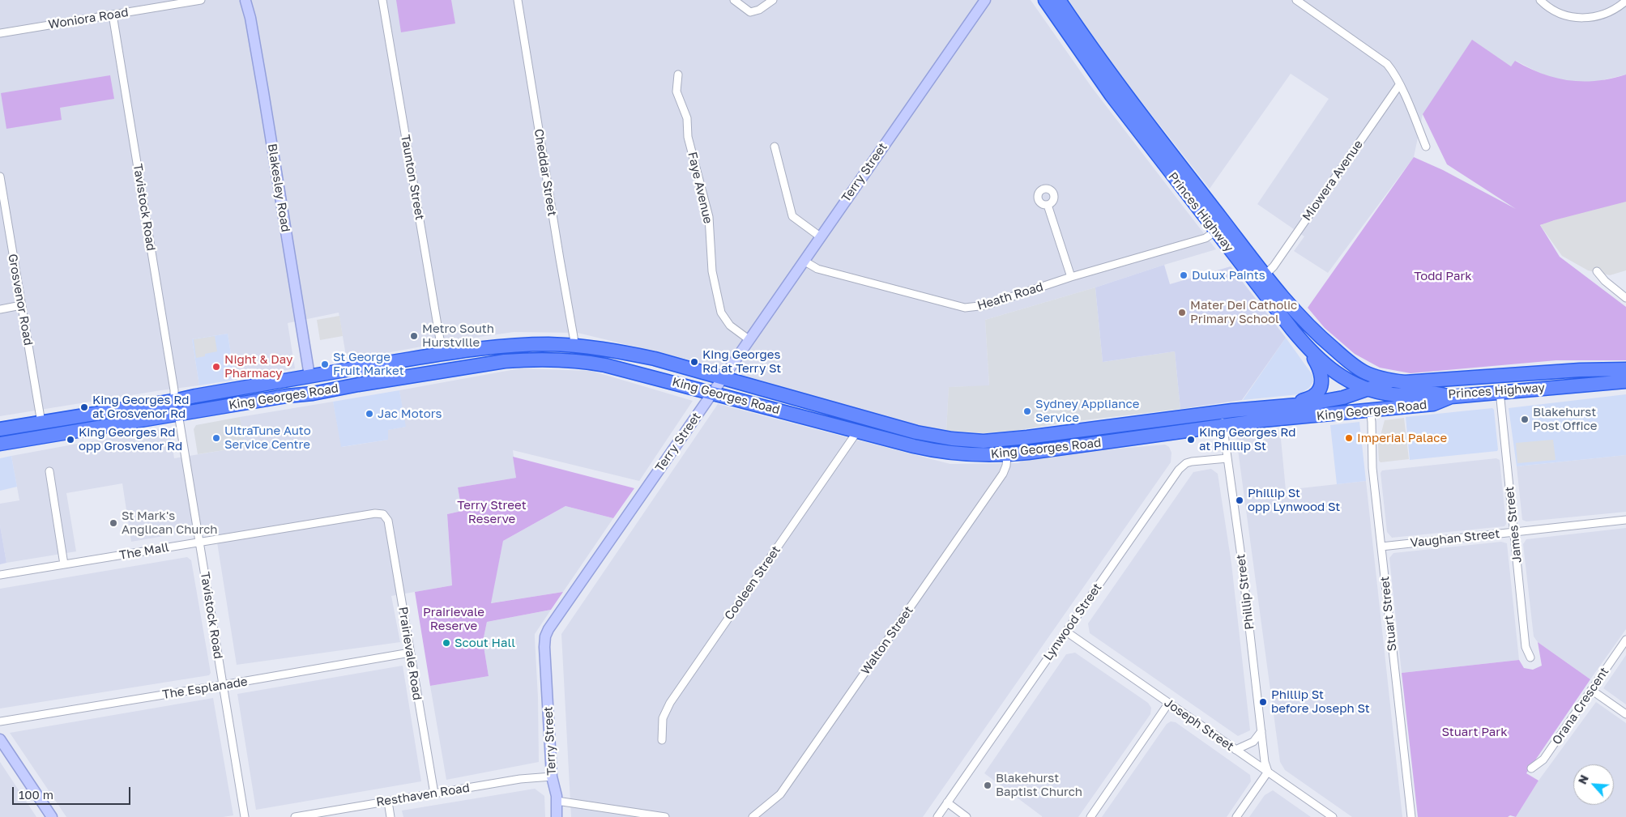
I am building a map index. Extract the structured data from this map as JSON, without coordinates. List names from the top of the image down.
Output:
{
  "streets": {
    "highway": ["Princes Highway", "King Georges Road"],
    "street": [
      "Woniora Road",
      "Cheddar Street",
      "Terry Street",
      "Taunton Street",
      "Miowera Avenue",
      "Blakesley Road",
      "Faye Avenue",
      "Tavistock Road",
      "Heath Road",
      "Grosvenor Road",
      "James Street",
      "Vaughan Street",
      "The Mall",
      "Cooleen Street",
      "Phillip Street",
      "Stuart Street",
      "Lynwood Street",
      "Walton Street",
      "Prairievale Road",
      "The Esplanade",
      "Orana Crescent",
      "Joseph Street",
      "Resthaven Road"
    ]
  },
  "crossings": [
    ["Woniora Road", "Tavistock Road"],
    ["Cheddar Street", "King Georges Road"],
    ["Terry Street", "Faye Avenue"],
    ["Terry Street", "Heath Road"],
    ["Terry Street", "King Georges Road"],
    ["Terry Street", "Resthaven Road"],
    ["Taunton Street", "King Georges Road"],
    ["Miowera Avenue", "Princes Highway"],
    ["Blakesley Road", "King Georges Road"],
    ["Tavistock Road", "King Georges Road"],
    ["Tavistock Road", "The Mall"],
    ["Tavistock Road", "The Esplanade"],
    ["Princes Highway", "Heath Road"],
    ["Princes Highway", "King Georges Road"],
    ["Princes Highway", "James Street"],
    ["Grosvenor Road", "King Georges Road"],
    ["King Georges Road", "Cooleen Street"],
    ["King Georges Road", "Phillip Street"],
    ["King Georges Road", "Stuart Street"],
    ["King Georges Road", "Walton Street"],
    ["James Street", "Vaughan Street"],
    ["Vaughan Street", "Stuart Street"],
    ["The Mall", "Prairievale Road"],
    ["Phillip Street", "Lynwood Street"],
    ["Phillip Street", "Joseph Street"],
    ["Lynwood Street", "Joseph Street"],
    ["Prairievale Road", "The Esplanade"],
    ["Prairievale Road", "Resthaven Road"]
  ],
  "parks": [
    "Todd Park",
    "Terry Street Reserve",
    "Prairievale Reserve",
    "Stuart Park"
  ],
  "places": [
    "Dulux Paints",
    "Mater Dei Catholic Primary School",
    "Metro South Hurstville",
    "King Georges Rd at Terry St",
    "St George Fruit Market",
    "Night & Day Pharmacy",
    "King Georges Rd at Grosvenor Rd",
    "Sydney Appliance Service",
    "Jac Motors",
    "Blakehurst Post Office",
    "UltraTune Auto Service Centre",
    "Imperial Palace",
    "King Georges Rd opp Grosvenor Rd",
    "King Georges Rd at Phillip St",
    "Phillip St opp Lynwood St",
    "St Mark's Anglican Church",
    "Scout Hall",
    "Phillip St before Joseph St",
    "Blakehurst Baptist Church"
  ],
  "scale_bar": "100 m",
  "north": "top left"
}
